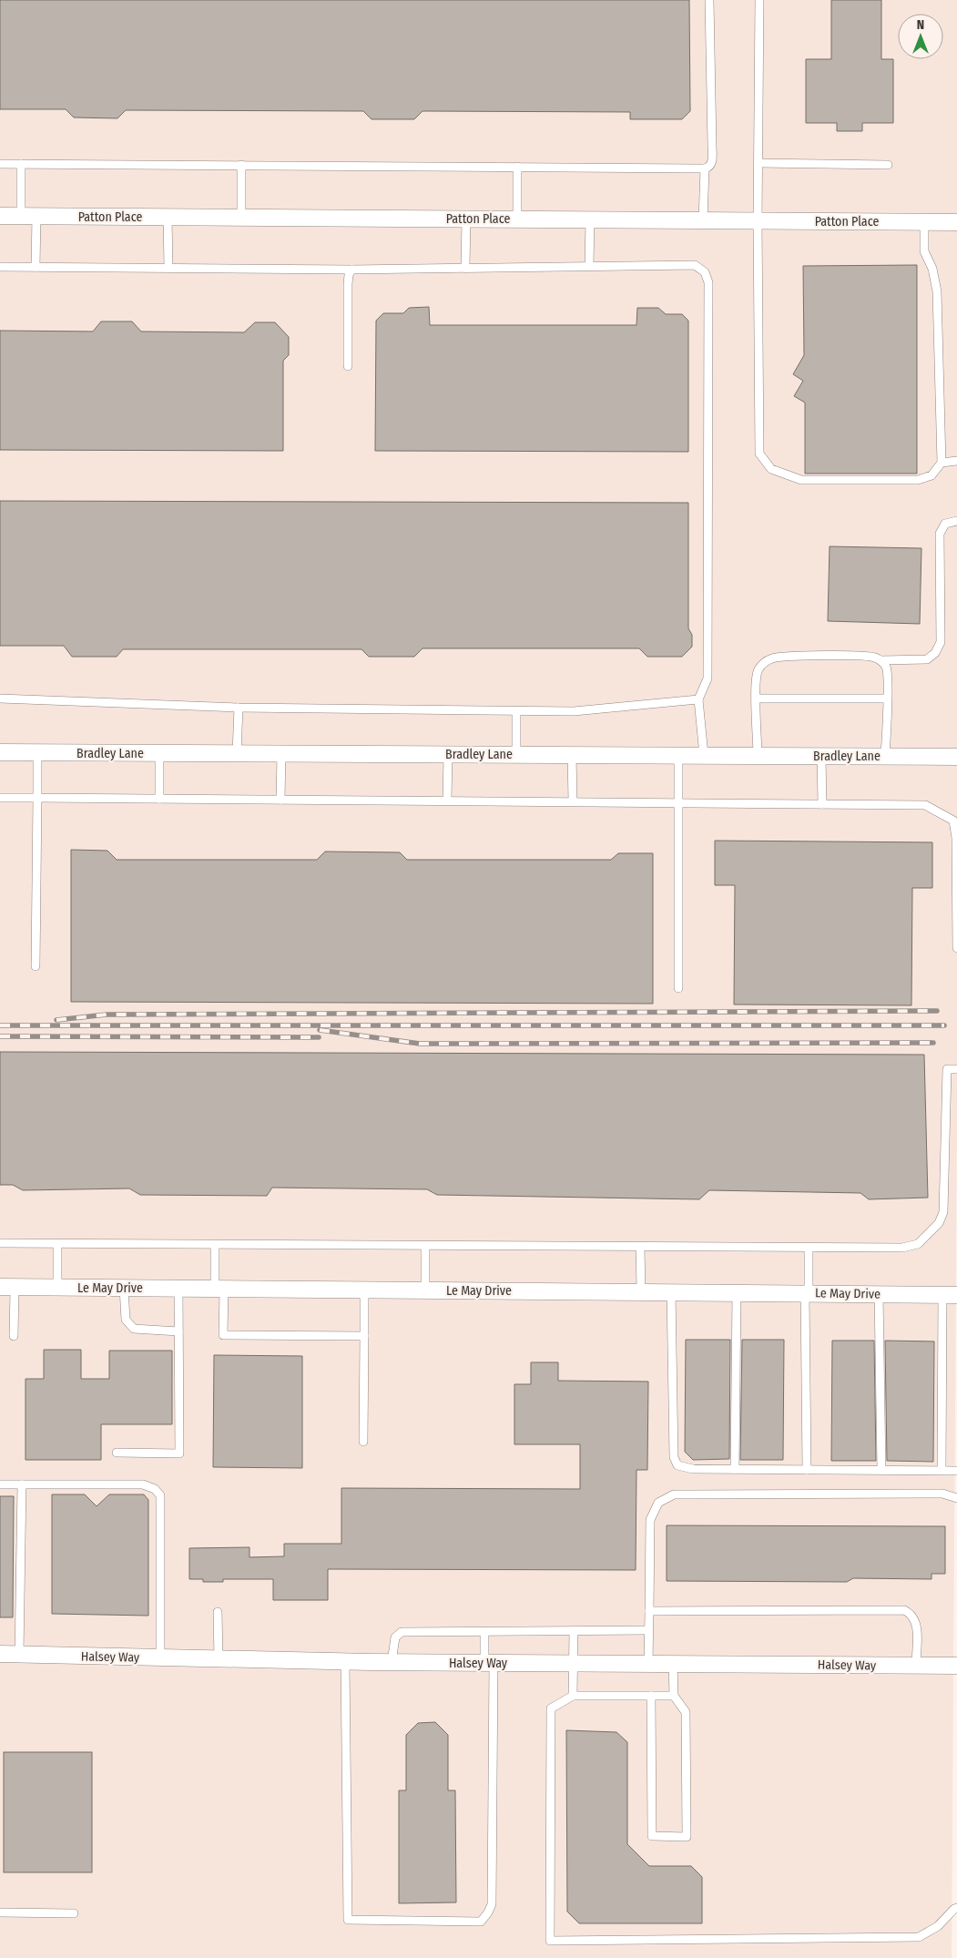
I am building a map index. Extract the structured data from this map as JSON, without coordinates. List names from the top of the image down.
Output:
{
  "streets": {
    "street": [
      "Patton Place",
      "Bradley Lane",
      "Le May Drive",
      "Halsey Way"
    ]
  },
  "north": "top"
}
